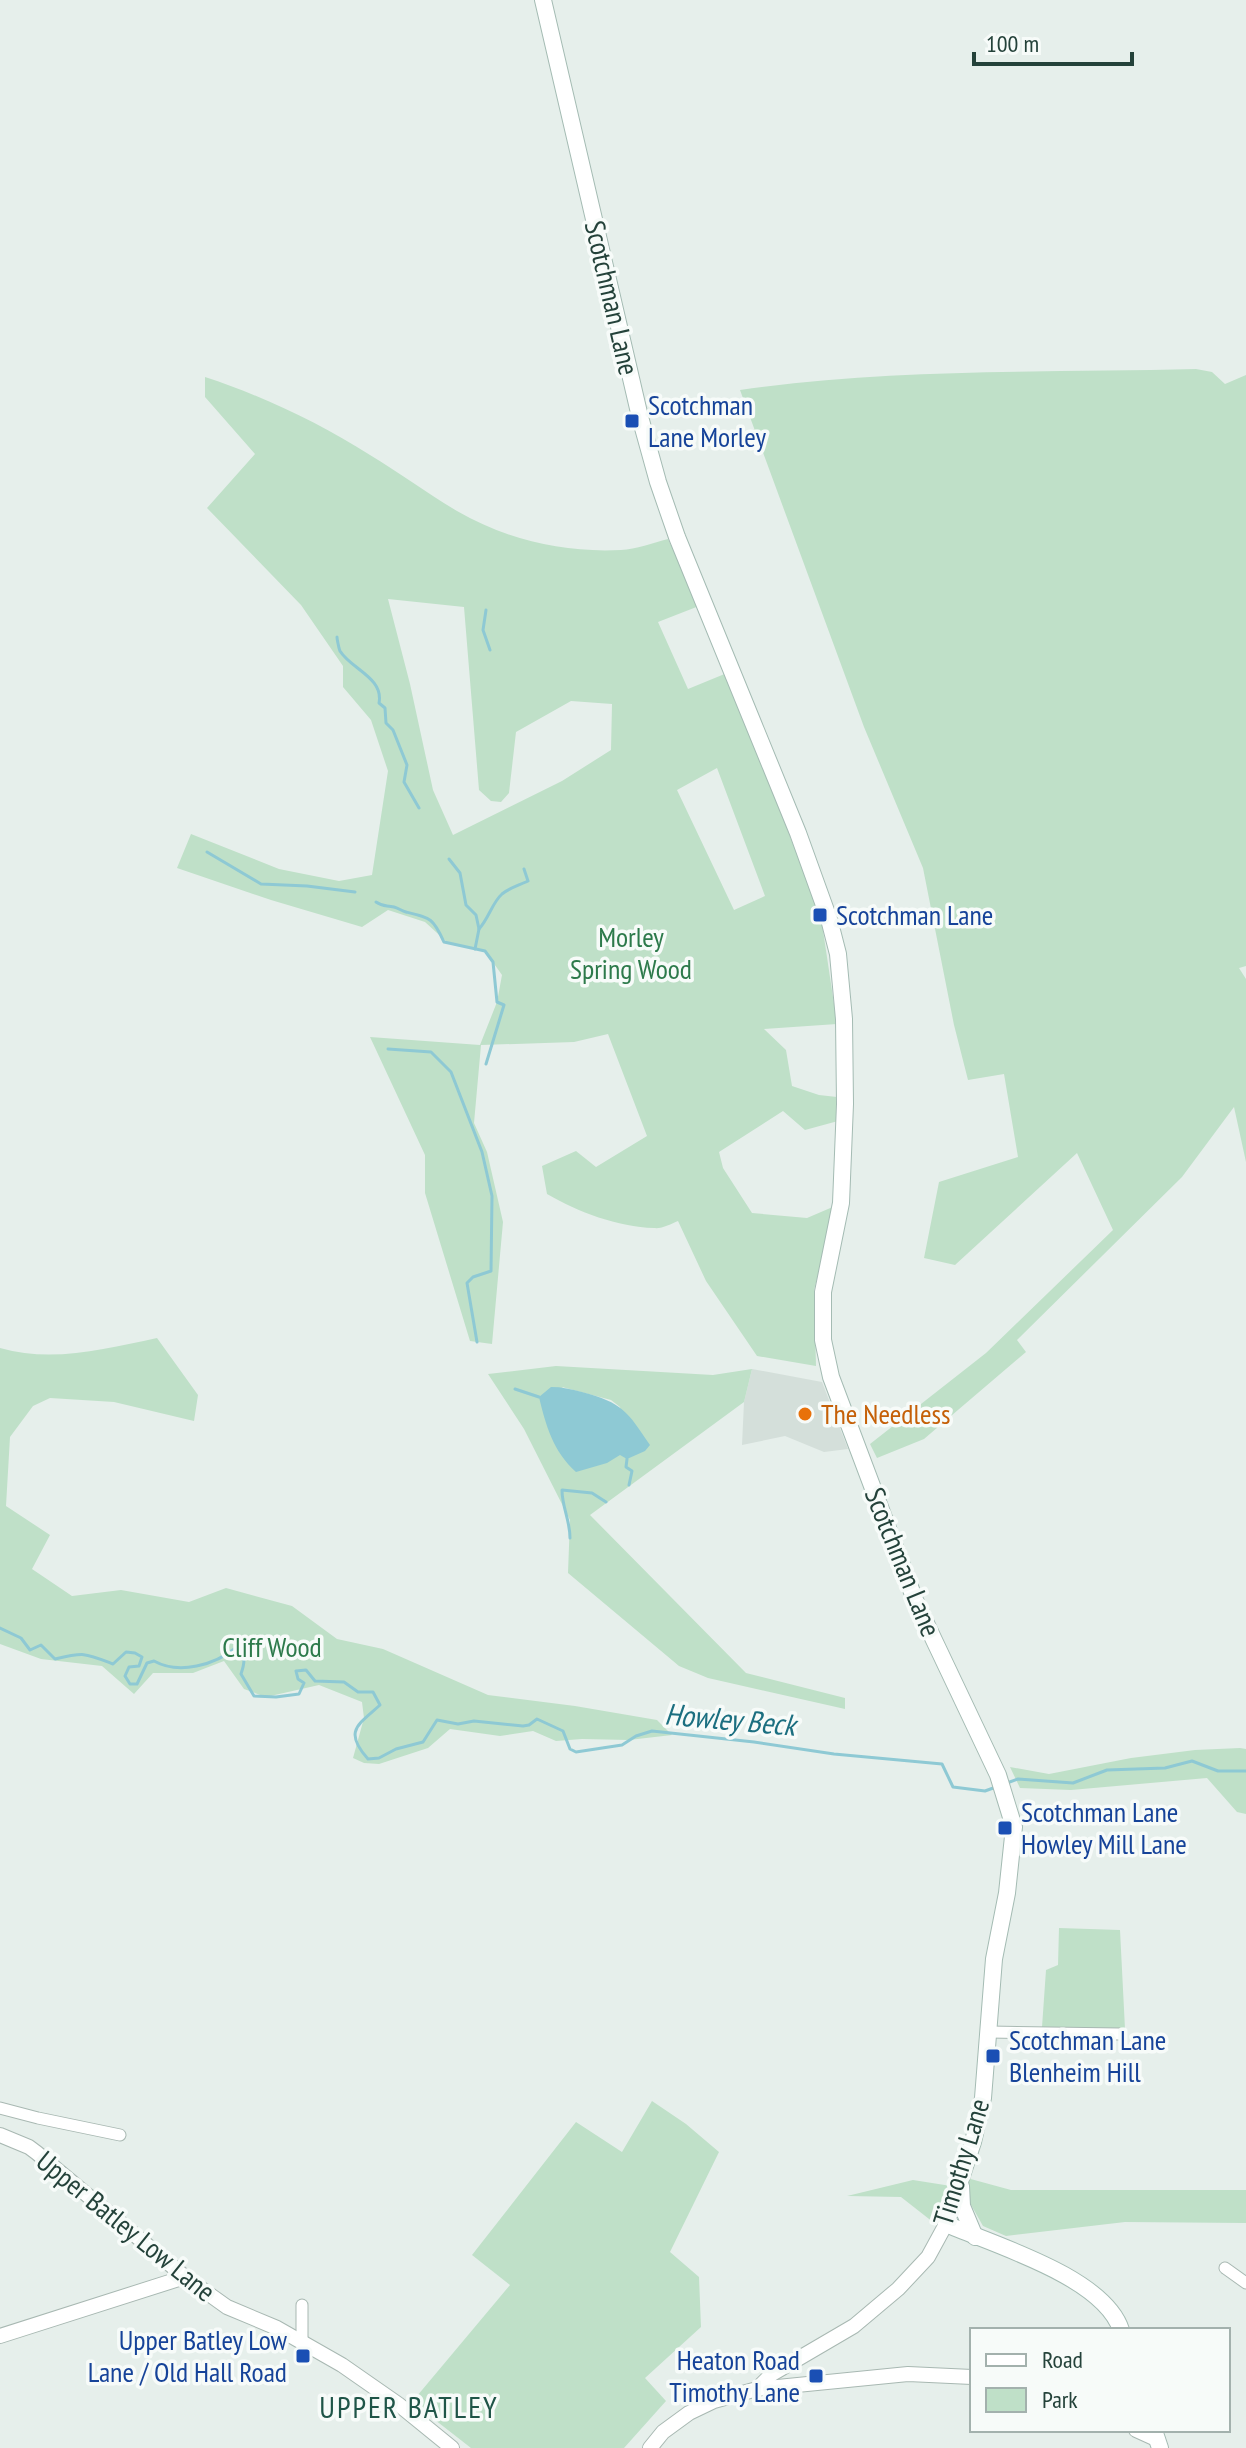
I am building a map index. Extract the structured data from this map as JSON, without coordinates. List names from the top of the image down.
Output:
{
  "streets": {
    "main road": ["Scotchman Lane", "Timothy Lane"],
    "street": ["Upper Batley Low Lane"]
  },
  "crossings": [
    ["Scotchman Lane", "Timothy Lane"]
  ],
  "districts": ["UPPER BATLEY"],
  "water": ["Howley Beck"],
  "parks": ["Morley Spring Wood", "Cliff Wood"],
  "places": {
    "transit": [
      "Scotchman Lane Morley",
      "Scotchman Lane",
      "Scotchman Lane Howley Mill Lane",
      "Scotchman Lane Blenheim Hill",
      "Upper Batley Low Lane / Old Hall Road",
      "Heaton Road Timothy Lane"
    ],
    "other": ["The Needless"]
  },
  "legend": ["Road", "Park"],
  "scale_bar": "100 m"
}
